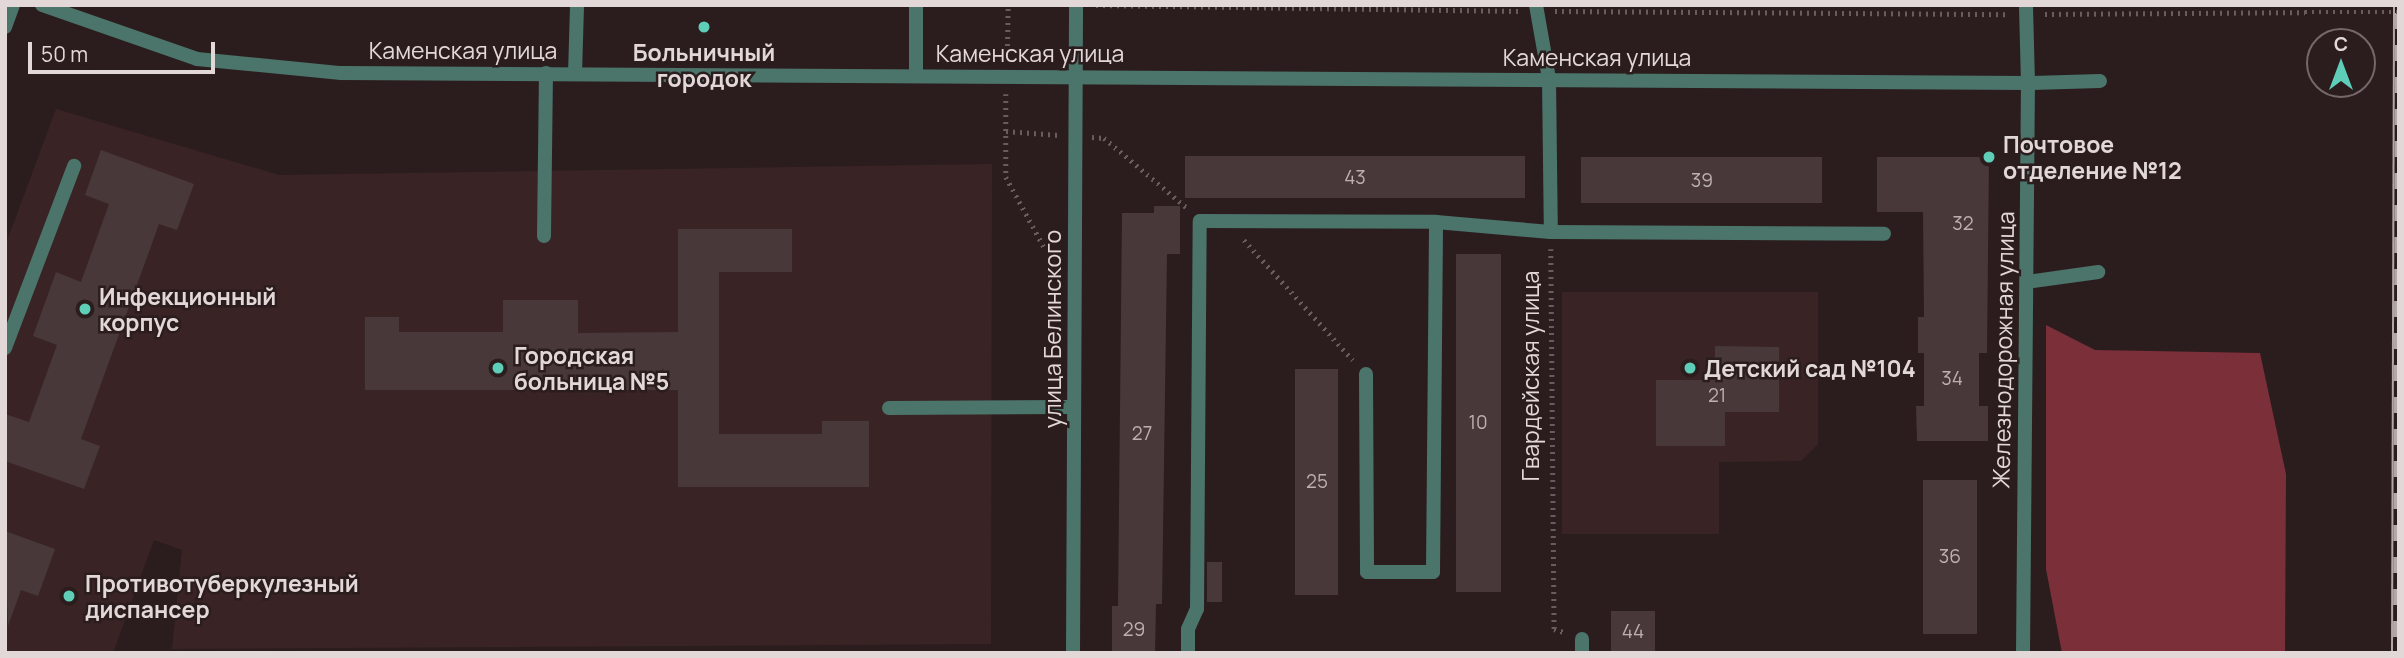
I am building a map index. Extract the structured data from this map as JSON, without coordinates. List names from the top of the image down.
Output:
{
  "streets": {
    "street": ["Каменская улица", "улица Белинского", "Железнодорожная улица"],
    "path": ["Гвардейская улица"]
  },
  "crossings": [
    ["Каменская улица", "улица Белинского"],
    ["Каменская улица", "Железнодорожная улица"]
  ],
  "places": [
    "Больничный городок",
    "Почтовое отделение №12",
    "Инфекционный корпус",
    "Городская больница №5",
    "Детский сад №104",
    "Противотуберкулезный диспансер"
  ],
  "house_numbers": [
    "43",
    "39",
    "32",
    "34",
    "21",
    "10",
    "27",
    "25",
    "36",
    "29",
    "44"
  ],
  "scale_bar": "50 m",
  "north": "top"
}
